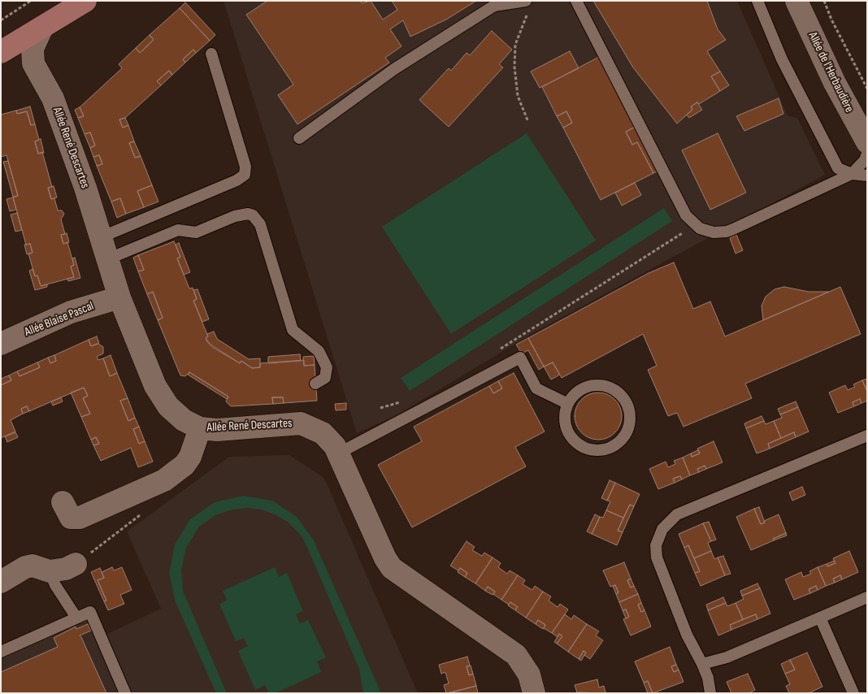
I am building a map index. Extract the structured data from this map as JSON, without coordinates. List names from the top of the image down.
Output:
{
  "streets": {
    "street": ["Allée de l'Herbaudière", "Allée René Descartes", "Allée Blaise Pascal"]
  },
  "crossings": [
    ["Allée René Descartes", "Allée Blaise Pascal"]
  ]
}
